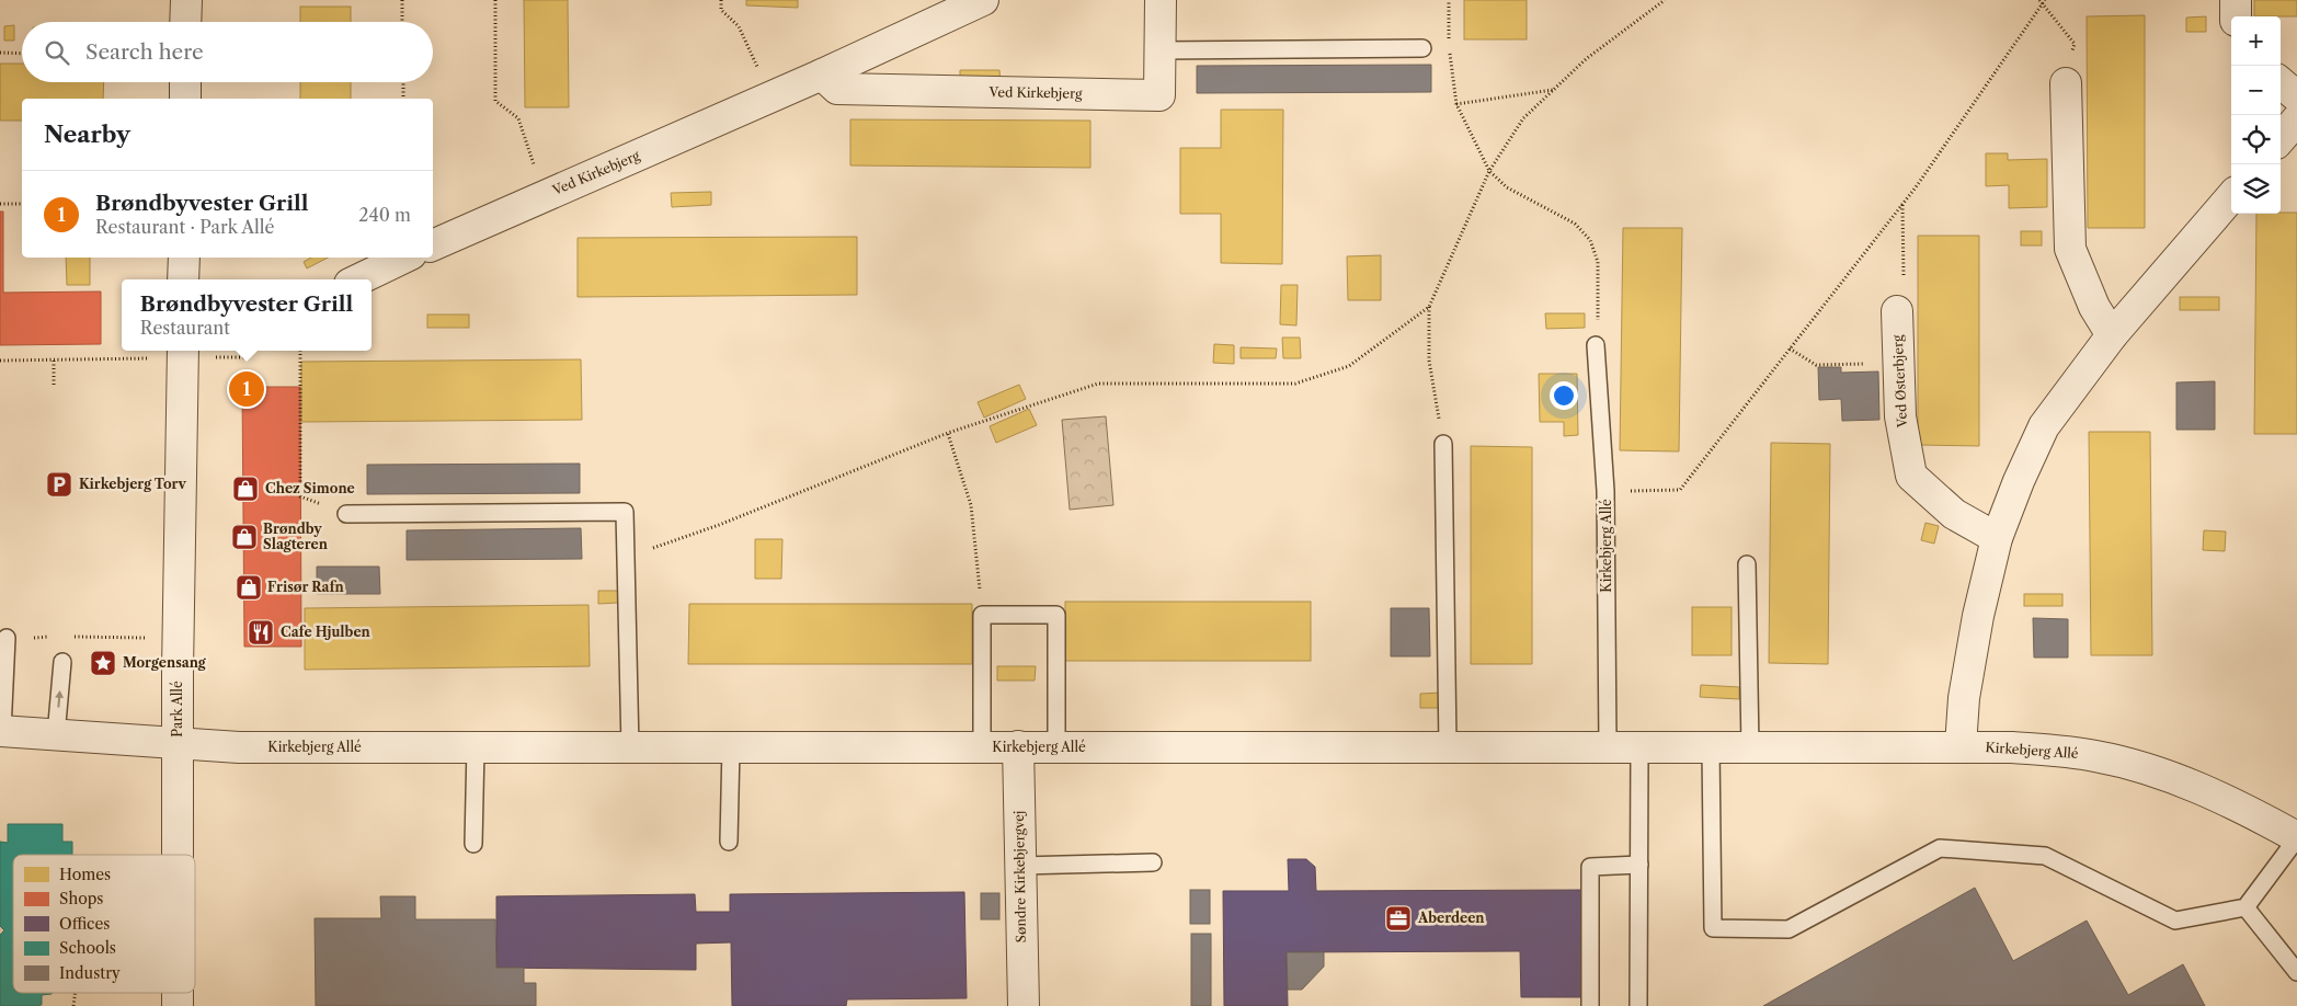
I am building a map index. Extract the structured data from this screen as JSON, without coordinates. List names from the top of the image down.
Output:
{
  "streets": {
    "street": [
      "Ved Kirkebjerg",
      "Ved Østerbjerg",
      "Kirkebjerg Allé",
      "Park Allé",
      "Søndre Kirkebjergvej"
    ]
  },
  "crossings": [
    ["Kirkebjerg Allé", "Park Allé"],
    ["Kirkebjerg Allé", "Søndre Kirkebjergvej"]
  ],
  "places": {
    "parking": ["Kirkebjerg Torv"],
    "shop": ["Chez Simone", "Brøndby Slagteren", "Frisør Rafn"],
    "restaurant": ["Cafe Hjulben"],
    "place": ["Morgensang"],
    "office": ["Aberdeen"]
  },
  "legend": [
    "Homes",
    "Shops",
    "Offices",
    "Schools",
    "Industry"
  ],
  "page": {
    "map_buttons": ["+", "−"],
    "search": "Search here",
    "heading": "Nearby",
    "list": [
      {
        "mark": "1",
        "name": "Brøndbyvester Grill",
        "note": "Restaurant · Park Allé",
        "value": "240 m"
      }
    ],
    "popup": ["Brøndbyvester Grill", "Restaurant"],
    "pins": "1"
  }
}
